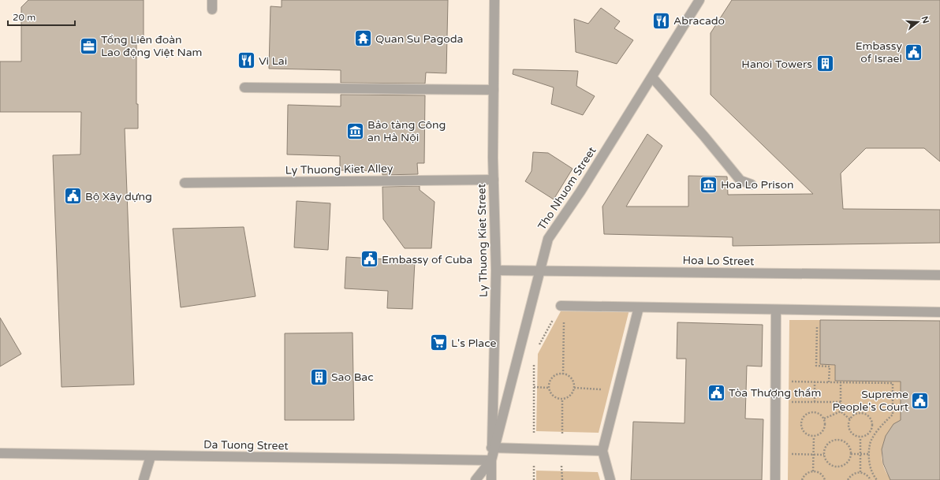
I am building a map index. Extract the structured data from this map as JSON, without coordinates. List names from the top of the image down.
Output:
{
  "streets": {
    "street": [
      "Ly Thuong Kiet Alley",
      "Tho Nhuom Street",
      "Ly Thuong Kiet Street",
      "Hoa Lo Street",
      "Da Tuong Street"
    ]
  },
  "crossings": [
    ["Ly Thuong Kiet Alley", "Ly Thuong Kiet Street"],
    ["Tho Nhuom Street", "Ly Thuong Kiet Street"],
    ["Tho Nhuom Street", "Hoa Lo Street"],
    ["Ly Thuong Kiet Street", "Hoa Lo Street"],
    ["Ly Thuong Kiet Street", "Da Tuong Street"]
  ],
  "places": {
    "restaurant": ["Abracado", "Vi Lai"],
    "temple": ["Quan Su Pagoda"],
    "office": ["Tổng Liên đoàn Lao động Việt Nam"],
    "public building": [
      "Embassy of Israel",
      "Bộ Xây dựng",
      "Embassy of Cuba",
      "Tòa Thượng thẩm",
      "Supreme People's Court"
    ],
    "building": ["Hanoi Towers", "Sao Bac"],
    "museum": ["Bảo tàng Công an Hà Nội", "Hoa Lo Prison"],
    "supermarket": ["L's Place"]
  },
  "scale_bar": "20 m",
  "north": "right"
}
